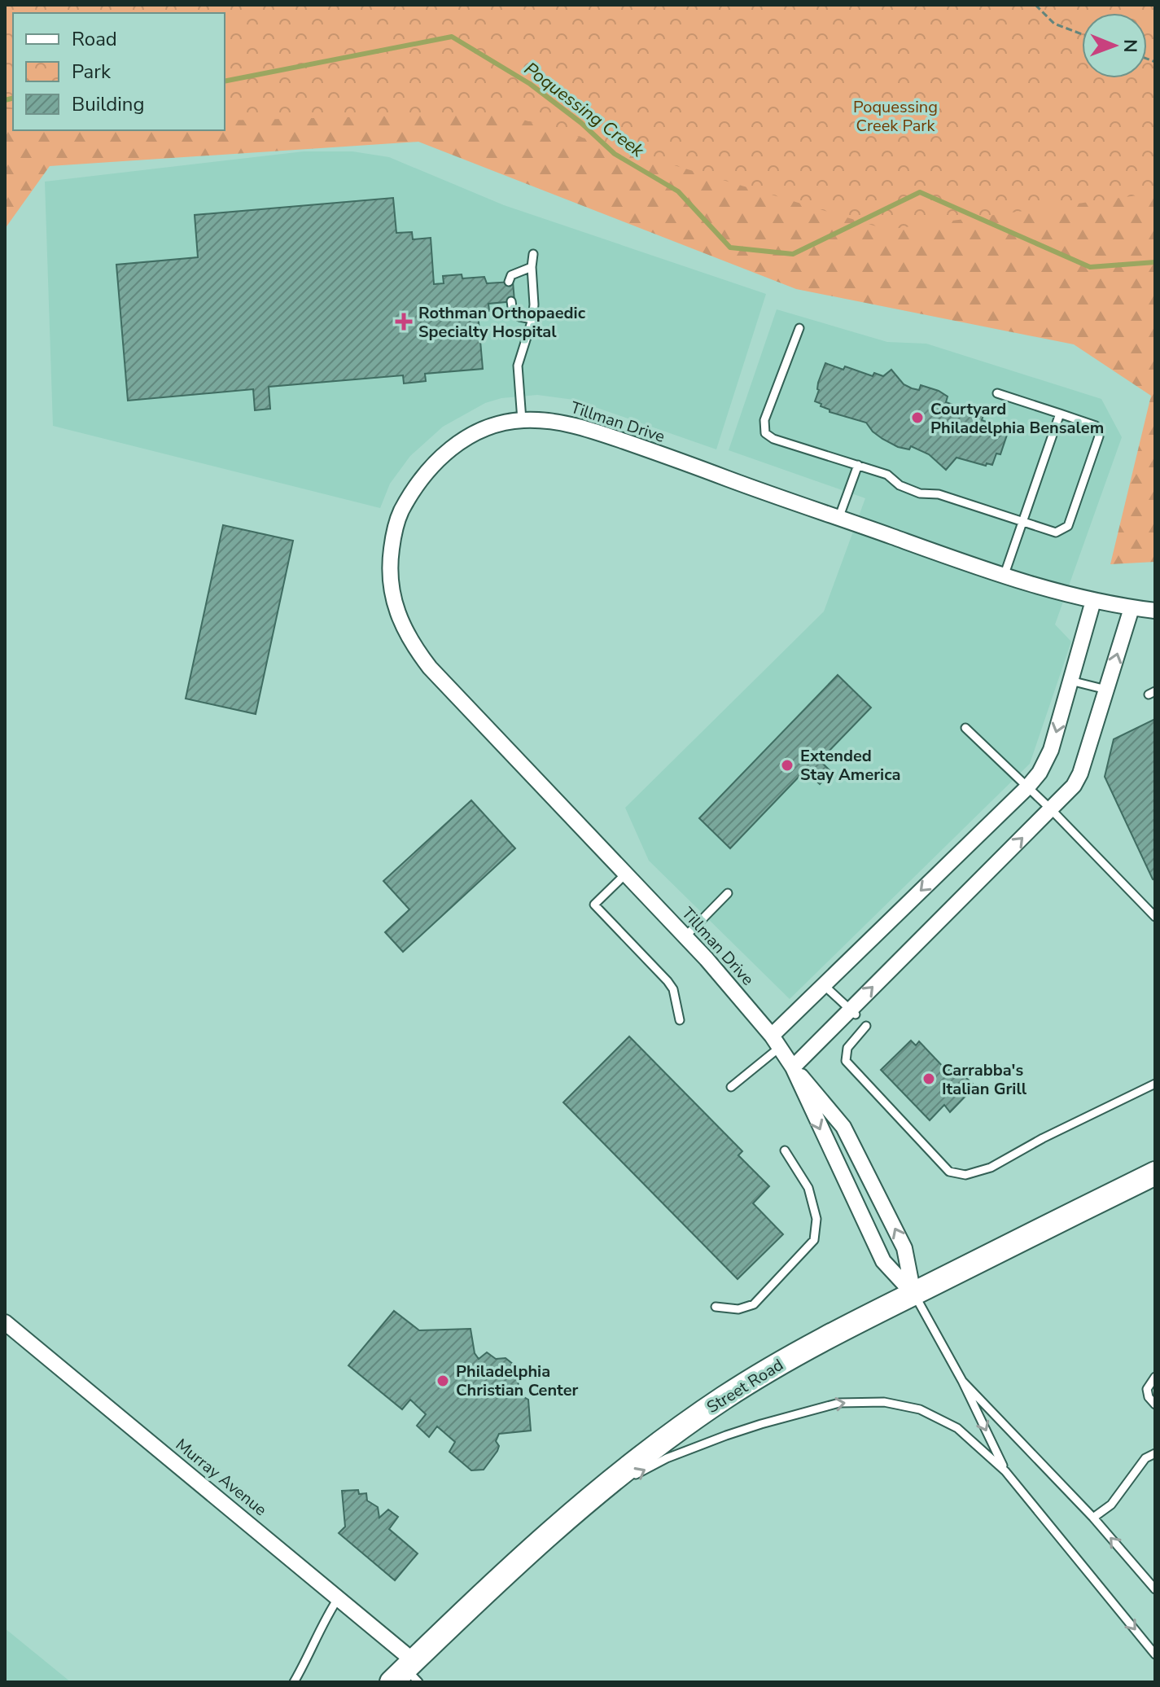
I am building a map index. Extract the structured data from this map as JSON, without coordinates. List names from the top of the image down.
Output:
{
  "streets": {
    "main road": ["Street Road"],
    "street": ["Tillman Drive", "Murray Avenue"]
  },
  "crossings": [
    ["Tillman Drive", "Street Road"],
    ["Street Road", "Murray Avenue"]
  ],
  "water": ["Poquessing Creek"],
  "parks": ["Poquessing Creek Park"],
  "places": {
    "health": ["Rothman Orthopaedic Specialty Hospital"],
    "other": [
      "Courtyard Philadelphia Bensalem",
      "Extended Stay America",
      "Carrabba's Italian Grill",
      "Philadelphia Christian Center"
    ]
  },
  "legend": ["Road", "Park", "Building"],
  "north": "right"
}
